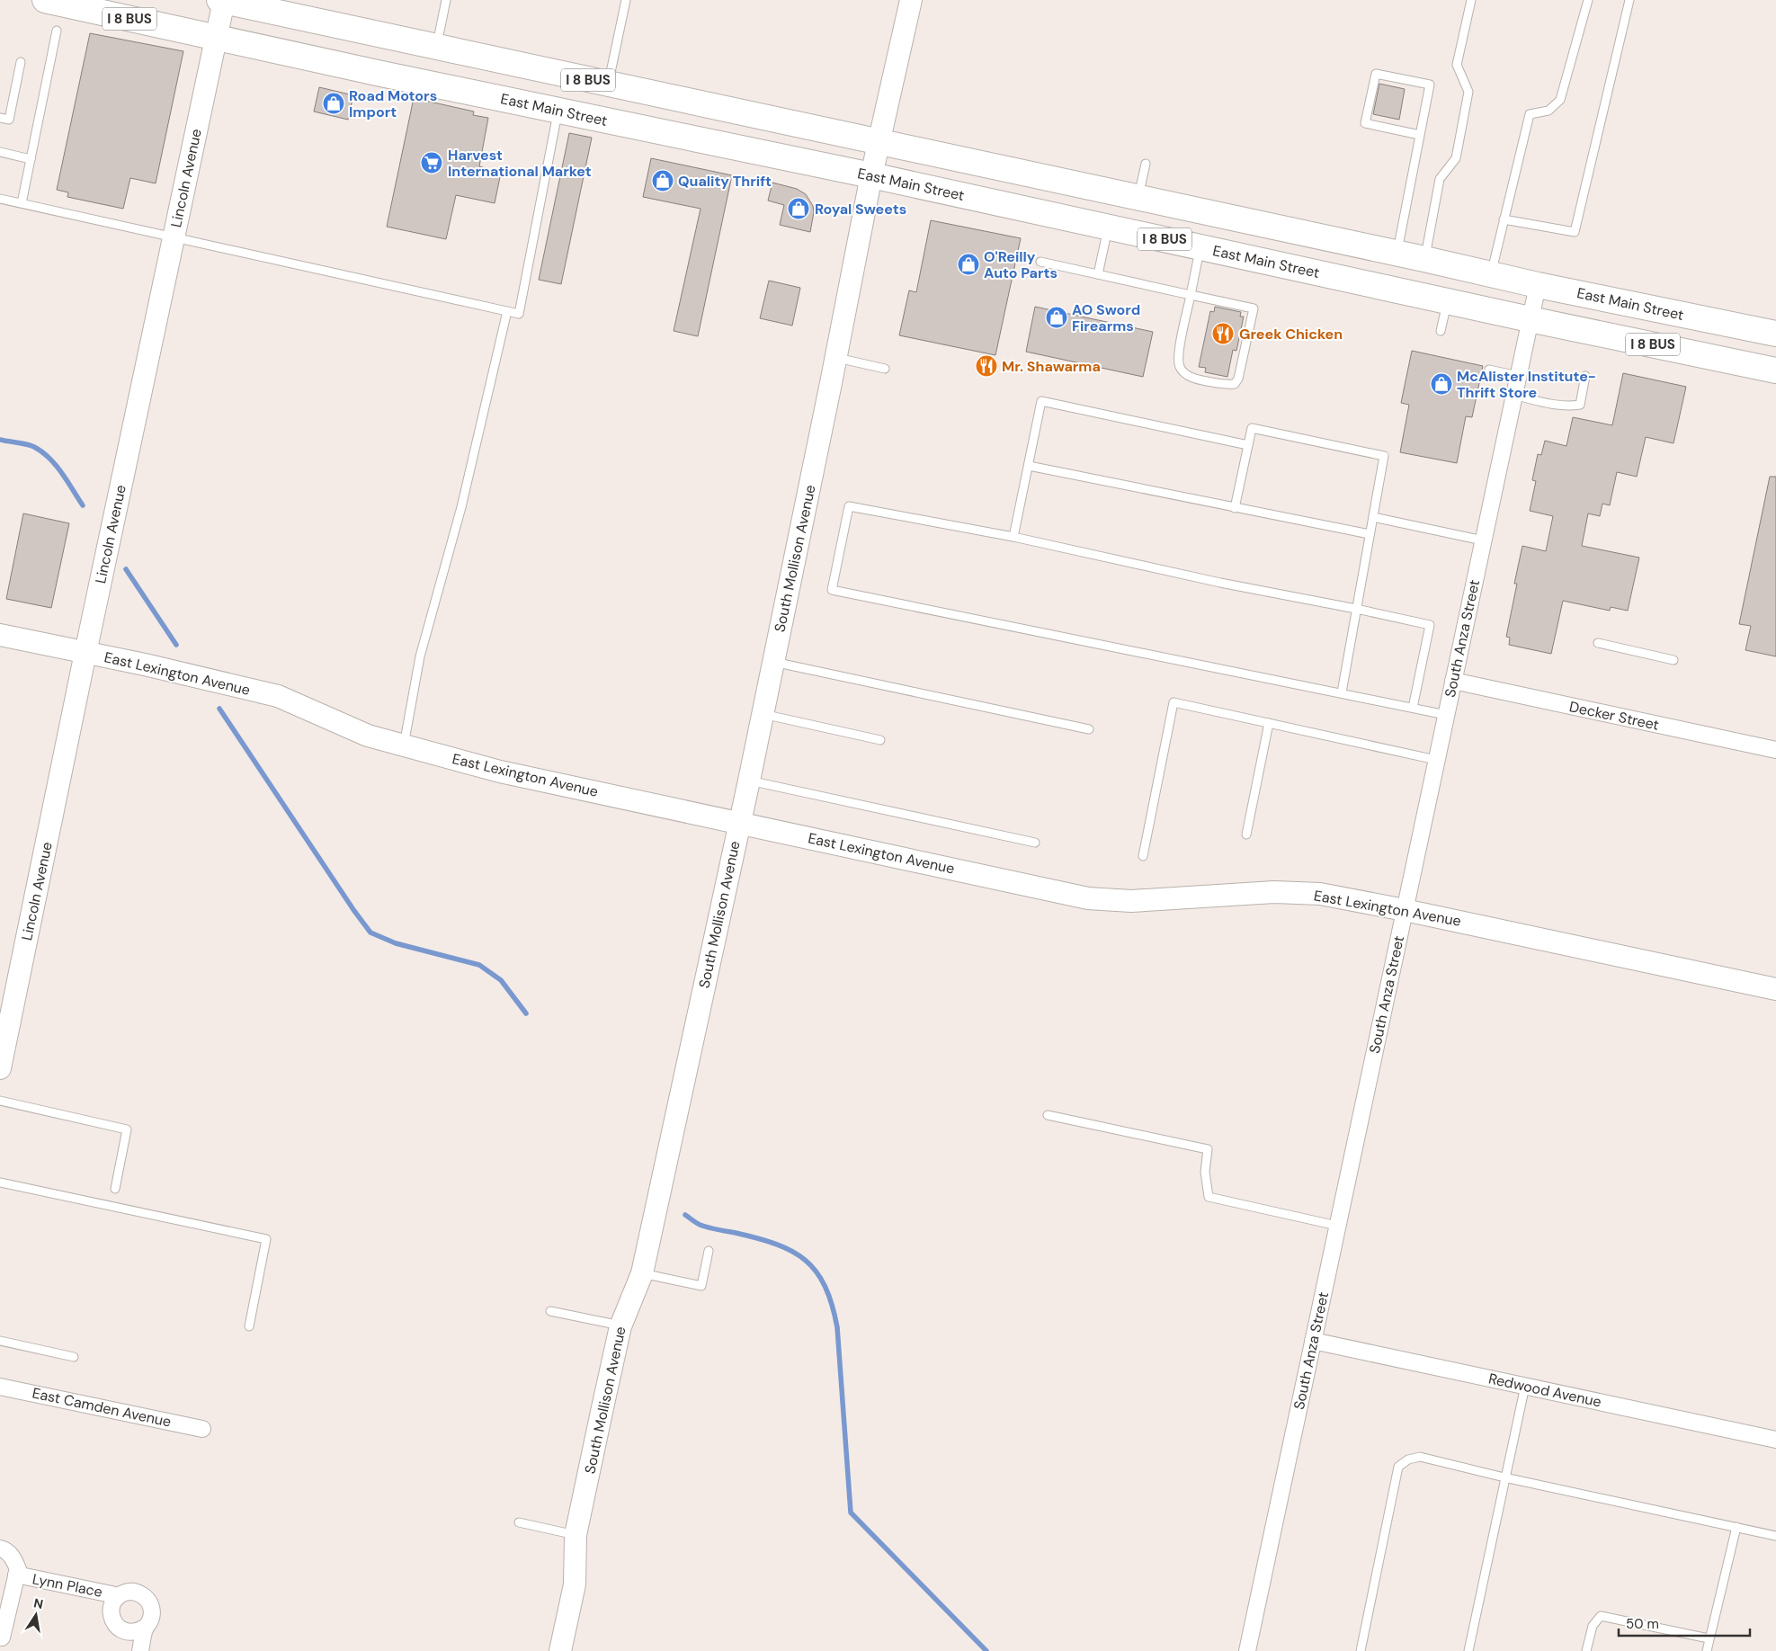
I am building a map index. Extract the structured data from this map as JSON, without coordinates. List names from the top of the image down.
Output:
{
  "streets": {
    "main road": ["I 8 BUS", "East Main Street"],
    "street": [
      "Lincoln Avenue",
      "South Mollison Avenue",
      "South Anza Street",
      "East Lexington Avenue",
      "Decker Street",
      "Redwood Avenue",
      "East Camden Avenue",
      "Lynn Place"
    ]
  },
  "crossings": [
    ["East Main Street", "Lincoln Avenue"],
    ["East Main Street", "South Mollison Avenue"],
    ["East Main Street", "South Anza Street"],
    ["Lincoln Avenue", "East Lexington Avenue"],
    ["South Mollison Avenue", "East Lexington Avenue"],
    ["South Anza Street", "East Lexington Avenue"],
    ["South Anza Street", "Decker Street"],
    ["South Anza Street", "Redwood Avenue"]
  ],
  "places": {
    "shop": [
      "Road Motors Import",
      "Quality Thrift",
      "Royal Sweets",
      "O'Reilly Auto Parts",
      "AO Sword Firearms",
      "McAlister Institute- Thrift Store"
    ],
    "supermarket": ["Harvest International Market"],
    "restaurant": ["Greek Chicken", "Mr. Shawarma"]
  },
  "scale_bar": "50 m",
  "north": "top"
}
